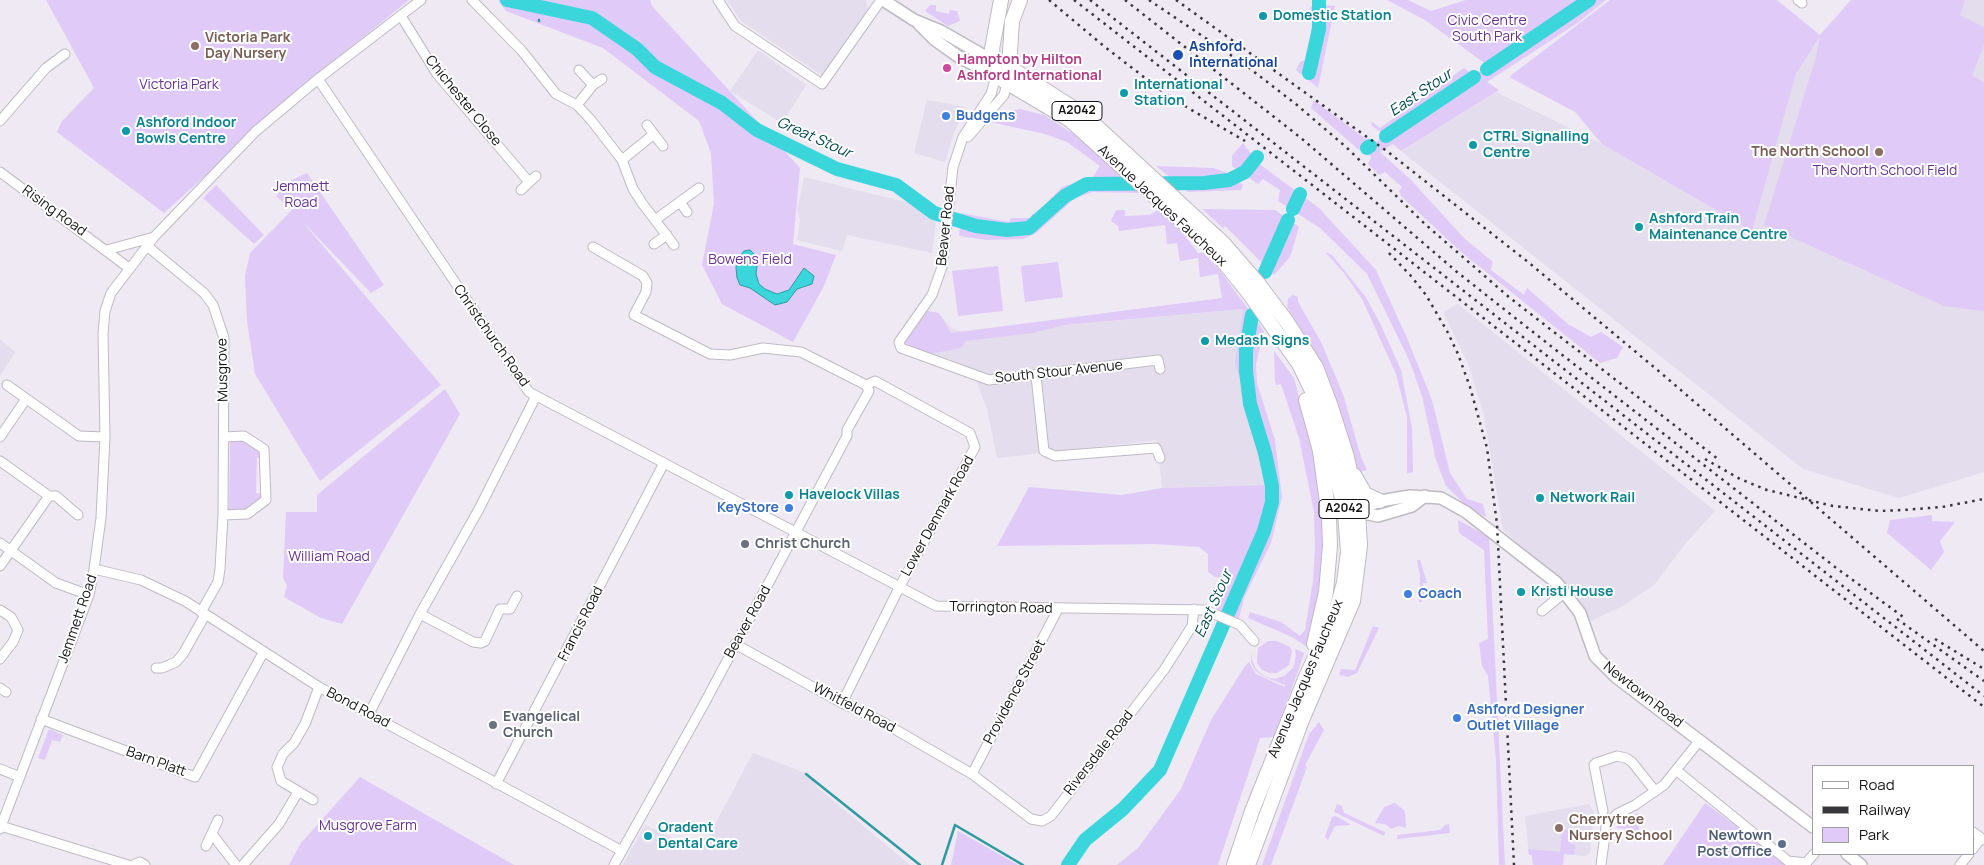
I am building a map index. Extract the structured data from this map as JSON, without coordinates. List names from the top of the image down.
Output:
{
  "streets": {
    "main road": ["A2042", "Avenue Jacques Faucheux", "Beaver Road"],
    "street": [
      "Chichester Close",
      "Rising Road",
      "Christchurch Road",
      "Musgrove",
      "South Stour Avenue",
      "Lower Denmark Road",
      "Torrington Road",
      "Jemmett Road",
      "Francis Road",
      "Providence Street",
      "Newtown Road",
      "Bond Road",
      "Whitfeld Road",
      "Riversdale Road",
      "Barn Platt"
    ]
  },
  "crossings": [
    ["Chichester Close", "Jemmett Road"],
    ["Avenue Jacques Faucheux", "Beaver Road"],
    ["Avenue Jacques Faucheux", "Newtown Road"],
    ["Rising Road", "Jemmett Road"],
    ["Beaver Road", "Christchurch Road"],
    ["Beaver Road", "South Stour Avenue"],
    ["Beaver Road", "Lower Denmark Road"],
    ["Beaver Road", "Torrington Road"],
    ["Beaver Road", "Bond Road"],
    ["Beaver Road", "Whitfeld Road"],
    ["Christchurch Road", "Torrington Road"],
    ["Christchurch Road", "Jemmett Road"],
    ["Christchurch Road", "Francis Road"],
    ["Musgrove", "Jemmett Road"],
    ["Musgrove", "Bond Road"],
    ["Lower Denmark Road", "Torrington Road"],
    ["Lower Denmark Road", "Whitfeld Road"],
    ["Torrington Road", "Providence Street"],
    ["Torrington Road", "Riversdale Road"],
    ["Jemmett Road", "Bond Road"],
    ["Jemmett Road", "Barn Platt"],
    ["Francis Road", "Bond Road"],
    ["Providence Street", "Whitfeld Road"],
    ["Providence Street", "Riversdale Road"],
    ["Bond Road", "Barn Platt"],
    ["Whitfeld Road", "Riversdale Road"]
  ],
  "water": ["East Stour", "Great Stour"],
  "parks": [
    "Civic Centre South Park",
    "Victoria Park",
    "The North School Field",
    "Jemmett Road",
    "Bowens Field",
    "William Road",
    "Musgrove Farm"
  ],
  "places": [
    "Domestic Station",
    "Victoria Park Day Nursery",
    "Ashford International",
    "Hampton by Hilton Ashford International",
    "International Station",
    "Budgens",
    "Ashford Indoor Bowls Centre",
    "CTRL Signalling Centre",
    "The North School",
    "Ashford Train Maintenance Centre",
    "Medash Signs",
    "Havelock Villas",
    "Network Rail",
    "KeyStore",
    "Christ Church",
    "Kristi House",
    "Coach",
    "Ashford Designer Outlet Village",
    "Evangelical Church",
    "Cherrytree Nursery School",
    "Oradent Dental Care",
    "Newtown Post Office"
  ],
  "legend": ["Road", "Railway", "Park"]
}
